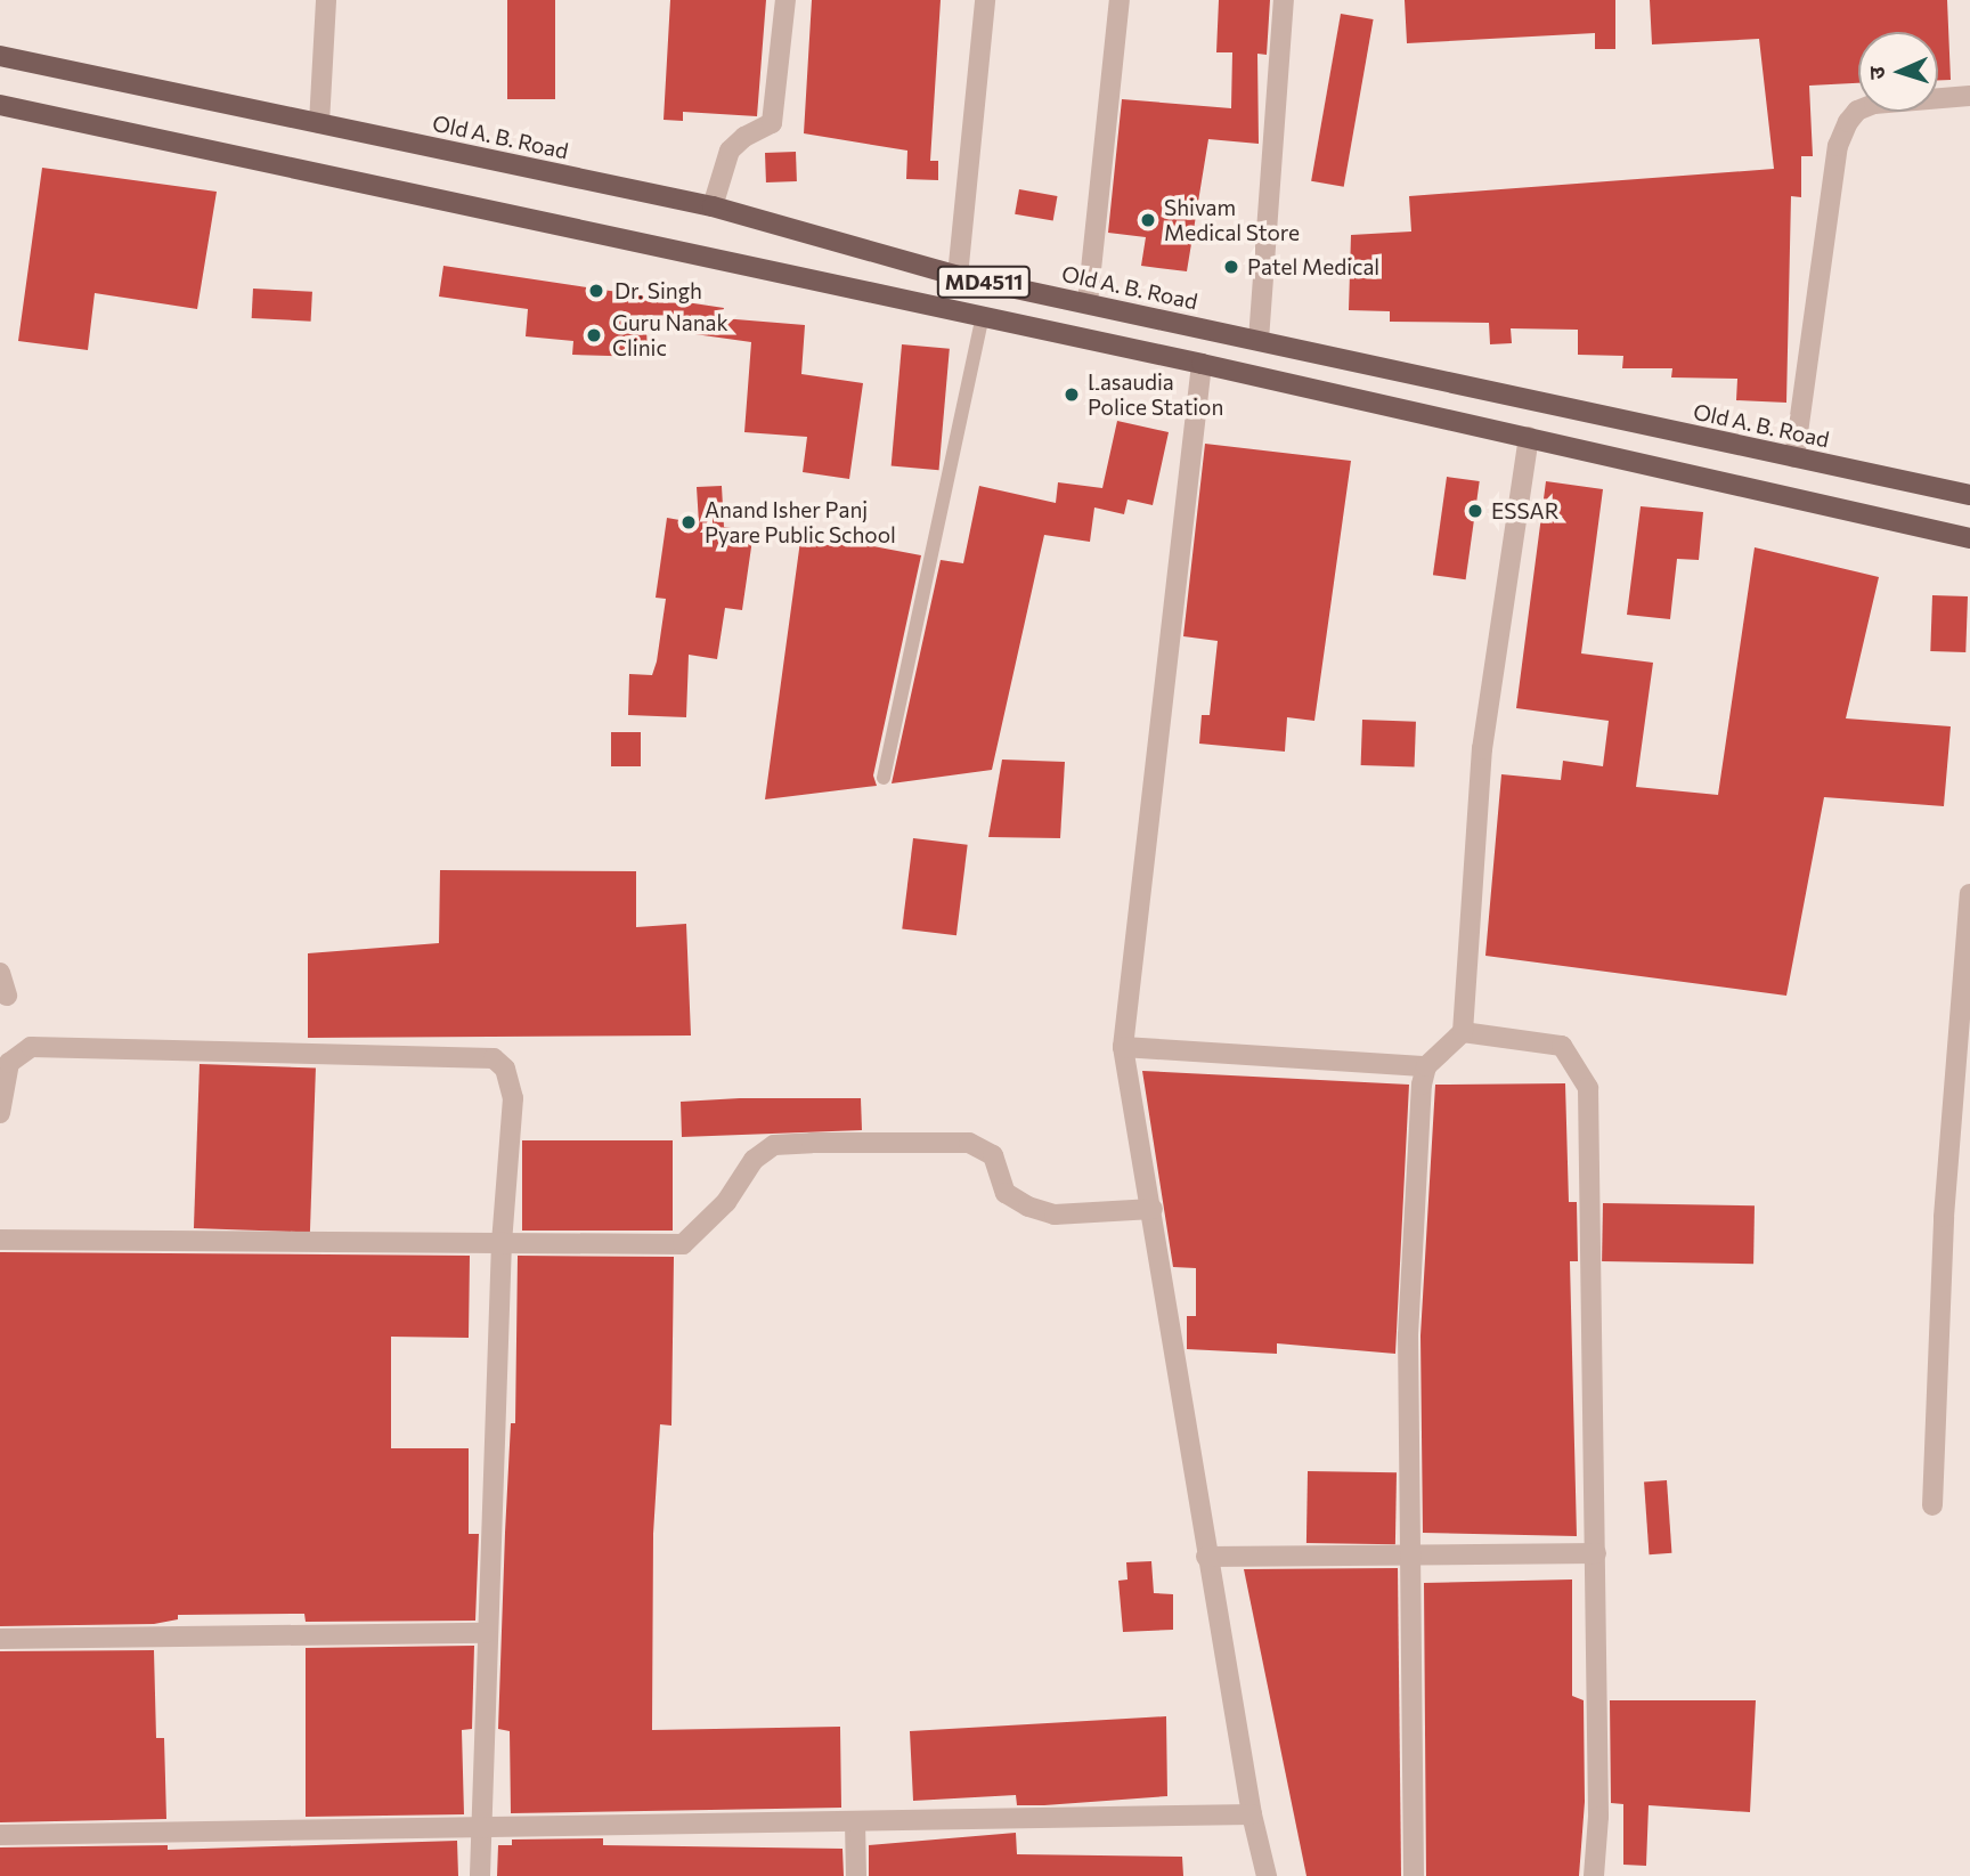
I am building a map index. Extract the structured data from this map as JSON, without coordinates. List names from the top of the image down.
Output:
{
  "streets": {
    "main road": ["Old A. B. Road", "MD4511"]
  },
  "places": [
    "Shivam Medical Store",
    "Patel Medical",
    "Dr. Singh",
    "Guru Nanak Clinic",
    "Lasaudia Police Station",
    "ESSAR",
    "Anand Isher Panj Pyare Public School"
  ],
  "north": "left"
}
